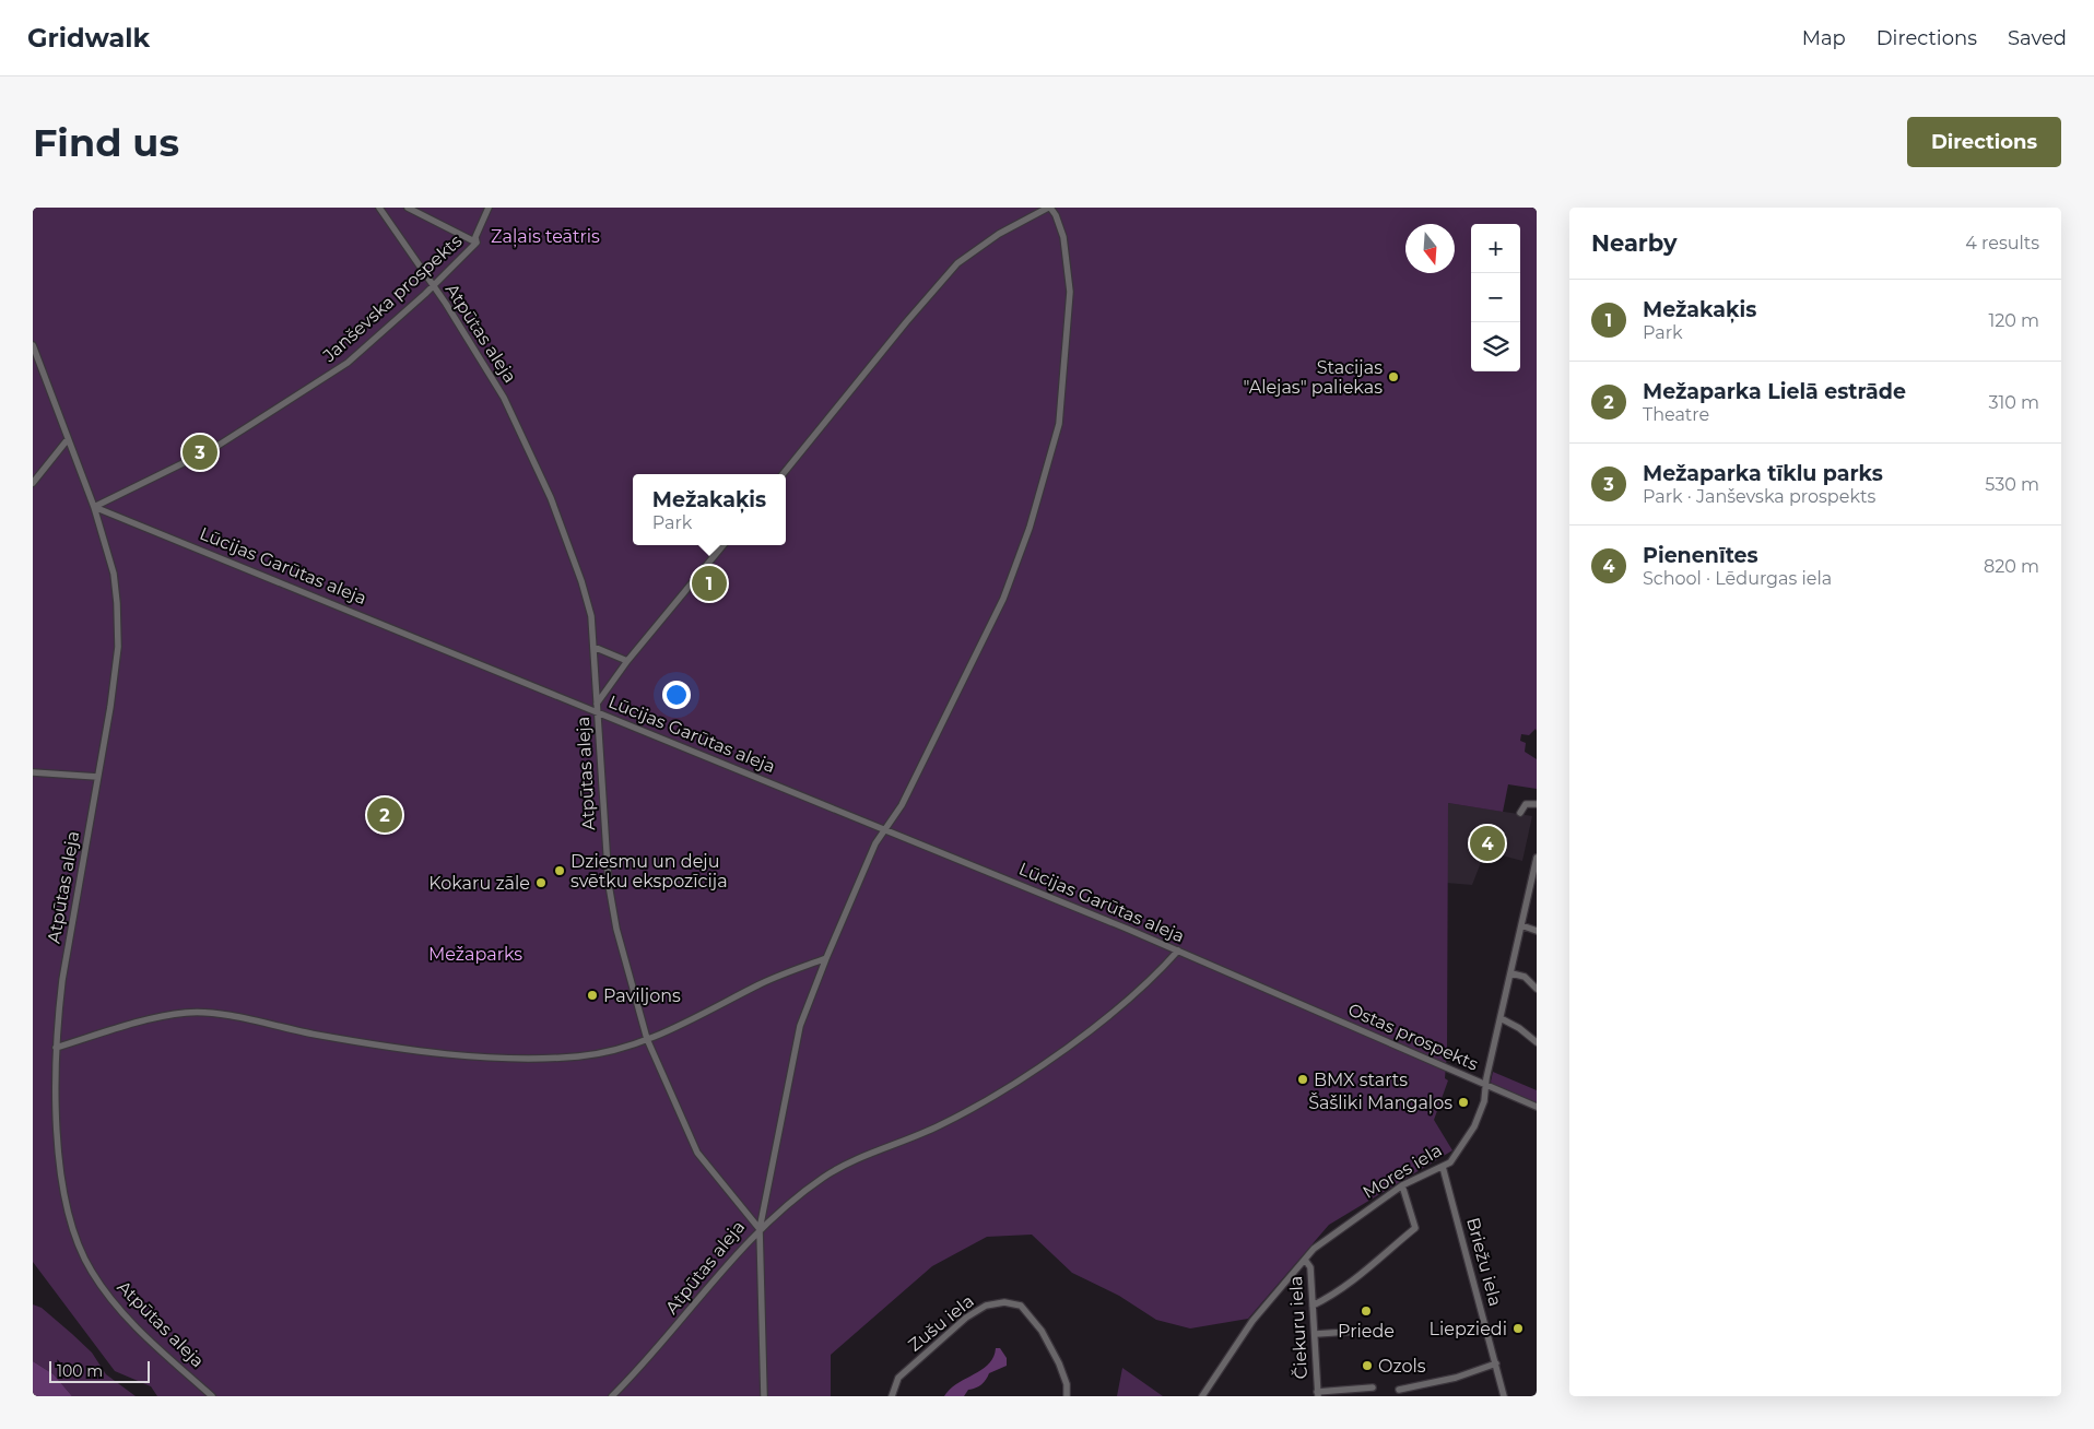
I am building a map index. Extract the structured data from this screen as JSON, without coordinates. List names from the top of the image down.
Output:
{
  "streets": {
    "street": [
      "Janševska prospekts",
      "Atpūtas aleja",
      "Lūcijas Garūtas aleja",
      "Ostas prospekts",
      "Mores iela",
      "Briežu iela",
      "Zušu iela",
      "Čiekuru iela"
    ]
  },
  "crossings": [
    ["Janševska prospekts", "Atpūtas aleja"],
    ["Janševska prospekts", "Lūcijas Garūtas aleja"],
    ["Atpūtas aleja", "Lūcijas Garūtas aleja"],
    ["Lūcijas Garūtas aleja", "Ostas prospekts"],
    ["Ostas prospekts", "Mores iela"],
    ["Mores iela", "Briežu iela"],
    ["Mores iela", "Čiekuru iela"]
  ],
  "parks": ["Zaļais teātris", "Mežaparks"],
  "places": [
    "Stacijas \"Alejas\" paliekas",
    "Dziesmu un deju svētku ekspozīcija",
    "Kokaru zāle",
    "Paviljons",
    "BMX starts",
    "Šašliki Mangaļos",
    "Priede",
    "Liepziedi",
    "Ozols"
  ],
  "scale_bar": "100 m",
  "north": "bottom",
  "page": {
    "header": "Gridwalk",
    "nav": ["Map", "Directions", "Saved"],
    "buttons": "Directions",
    "title": "Find us",
    "heading": ["Nearby", "4 results"],
    "map_buttons": ["+", "−"],
    "list": [
      {
        "mark": "1",
        "name": "Mežakaķis",
        "note": "Park",
        "value": "120 m"
      },
      {
        "mark": "2",
        "name": "Mežaparka Lielā estrāde",
        "note": "Theatre",
        "value": "310 m"
      },
      {
        "mark": "3",
        "name": "Mežaparka tīklu parks",
        "note": "Park · Janševska prospekts",
        "value": "530 m"
      },
      {
        "mark": "4",
        "name": "Pienenītes",
        "note": "School · Lēdurgas iela",
        "value": "820 m"
      }
    ],
    "pins": [
      "3",
      "1",
      "2",
      "4"
    ],
    "popup": ["Mežakaķis", "Park"],
    "scale": "100 m"
  }
}
